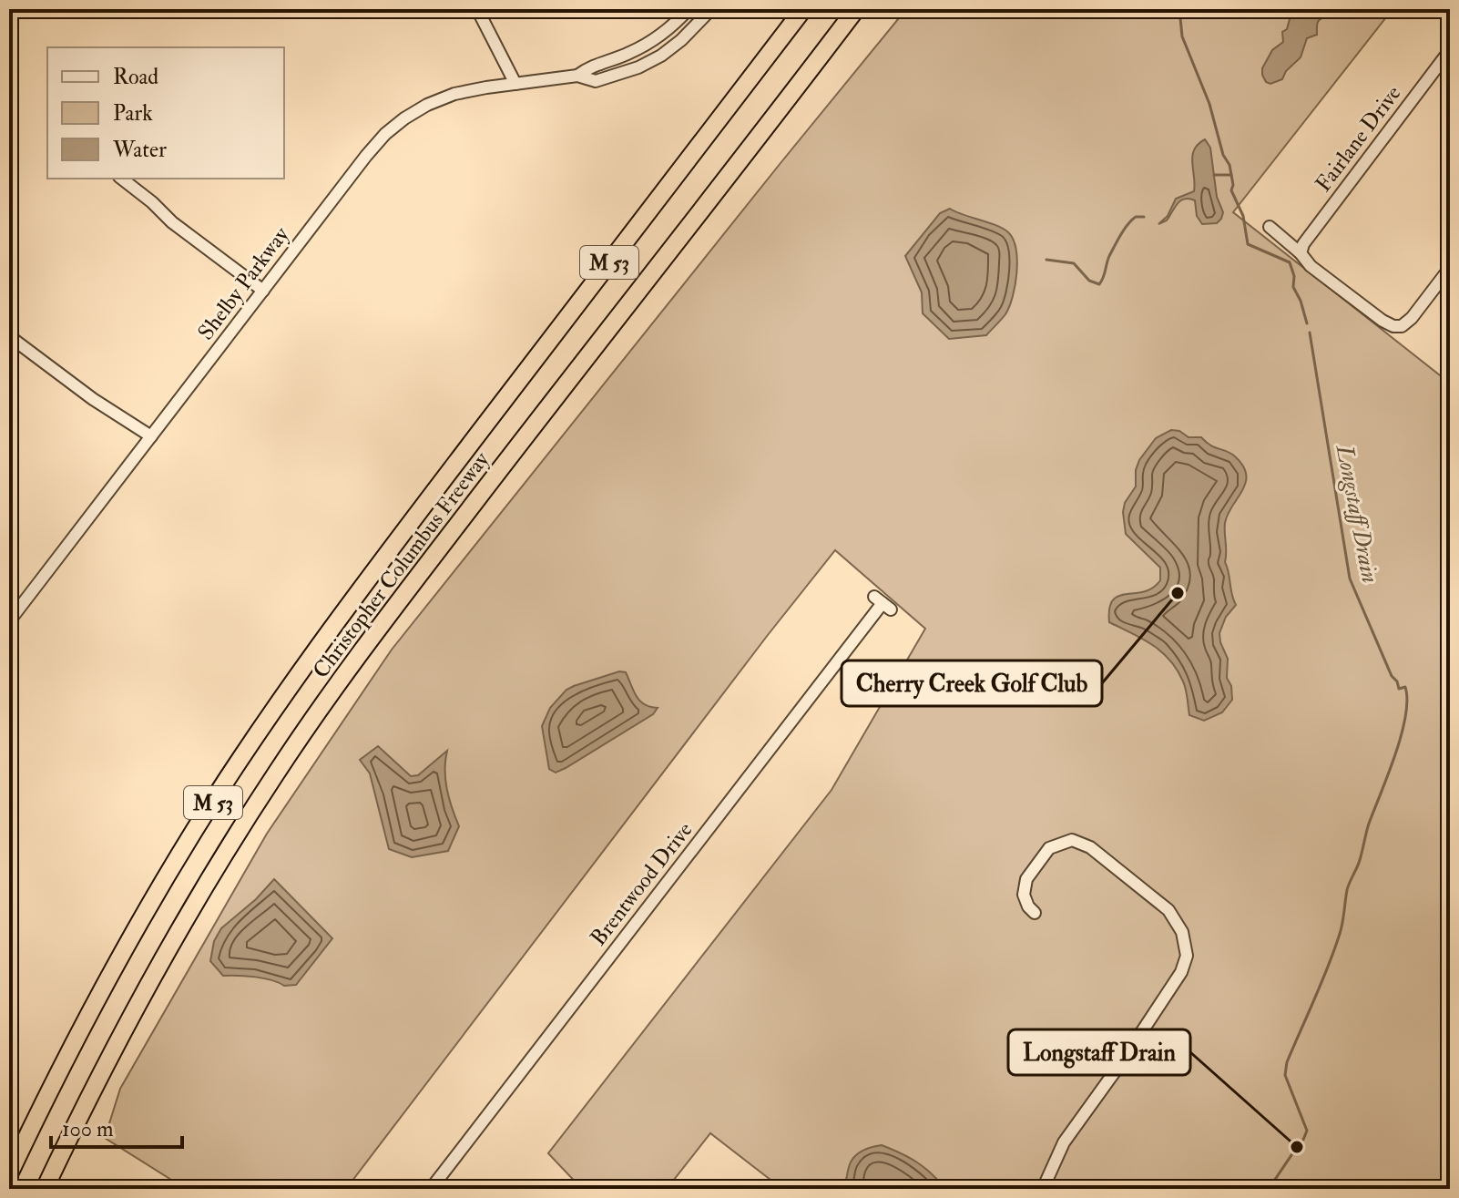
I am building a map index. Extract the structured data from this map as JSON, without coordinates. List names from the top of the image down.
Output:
{
  "streets": {
    "highway": ["M 53", "Christopher Columbus Freeway"],
    "street": ["Fairlane Drive", "Shelby Parkway", "Brentwood Drive"]
  },
  "water": ["Longstaff Drain"],
  "places": ["Cherry Creek Golf Club", "Longstaff Drain"],
  "legend": ["Road", "Park", "Water"],
  "scale_bar": "100 m"
}
